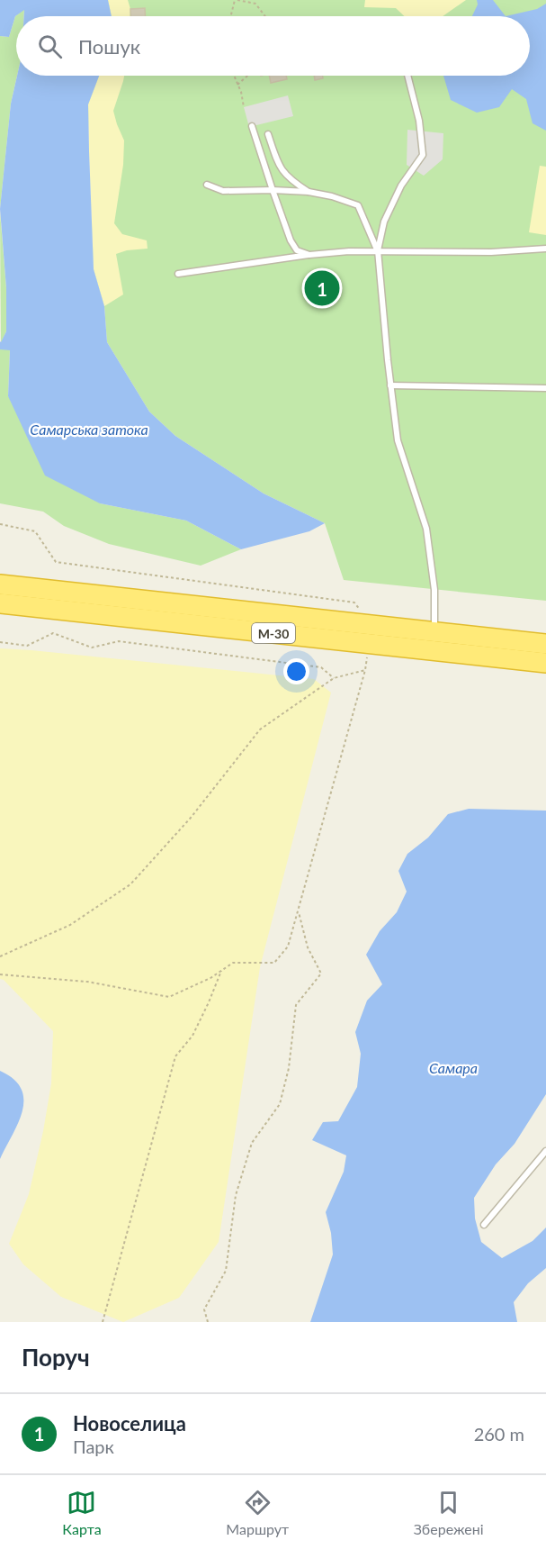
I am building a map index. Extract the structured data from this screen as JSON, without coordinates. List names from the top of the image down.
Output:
{
  "streets": {
    "highway": ["М-30"]
  },
  "water": ["Самарська затока", "Самара"],
  "page": {
    "search": "Пошук",
    "pins": "1",
    "heading": "Поруч",
    "list": [
      {
        "mark": "1",
        "name": "Новоселица",
        "note": "Парк",
        "value": "260 m"
      }
    ],
    "nav": ["Карта", "Маршрут", "Збережені"]
  }
}
